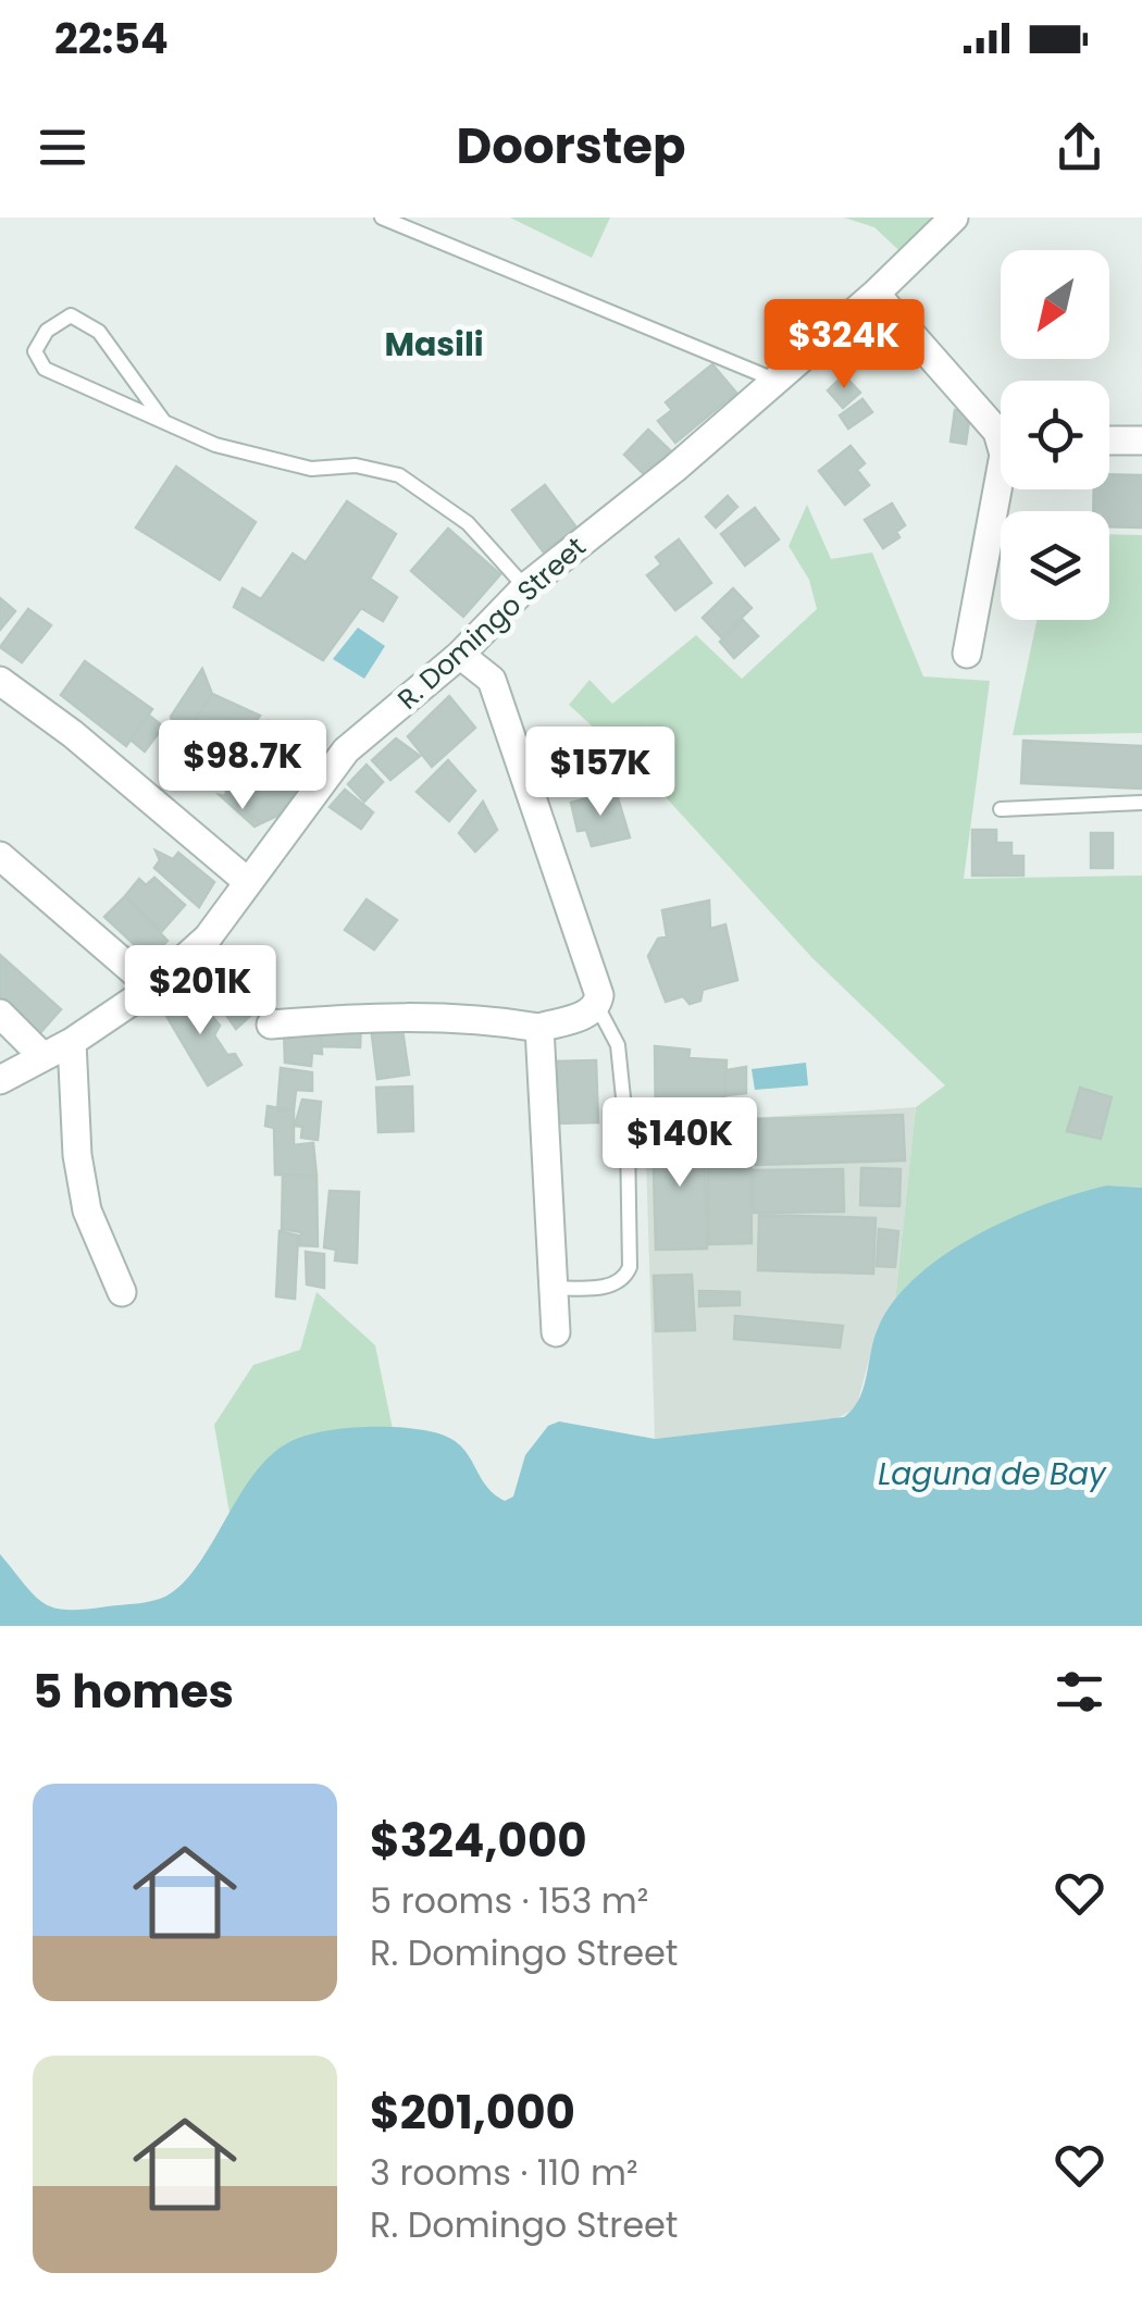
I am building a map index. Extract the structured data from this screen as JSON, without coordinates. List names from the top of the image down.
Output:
{
  "streets": {
    "street": ["R. Domingo Street"]
  },
  "districts": ["Masili"],
  "water": ["Laguna de Bay"],
  "north": "bottom left",
  "page": {
    "status": "22:54",
    "header": "Doorstep",
    "price": [
      "$324K",
      "$98.7K",
      "$157K",
      "$201K",
      "$140K"
    ],
    "heading": "5 homes",
    "list": [
      {
        "name": "$324,000",
        "note": "5 rooms · 153 m² · R. Domingo Street"
      },
      {
        "name": "$201,000",
        "note": "3 rooms · 110 m² · R. Domingo Street"
      }
    ]
  }
}
